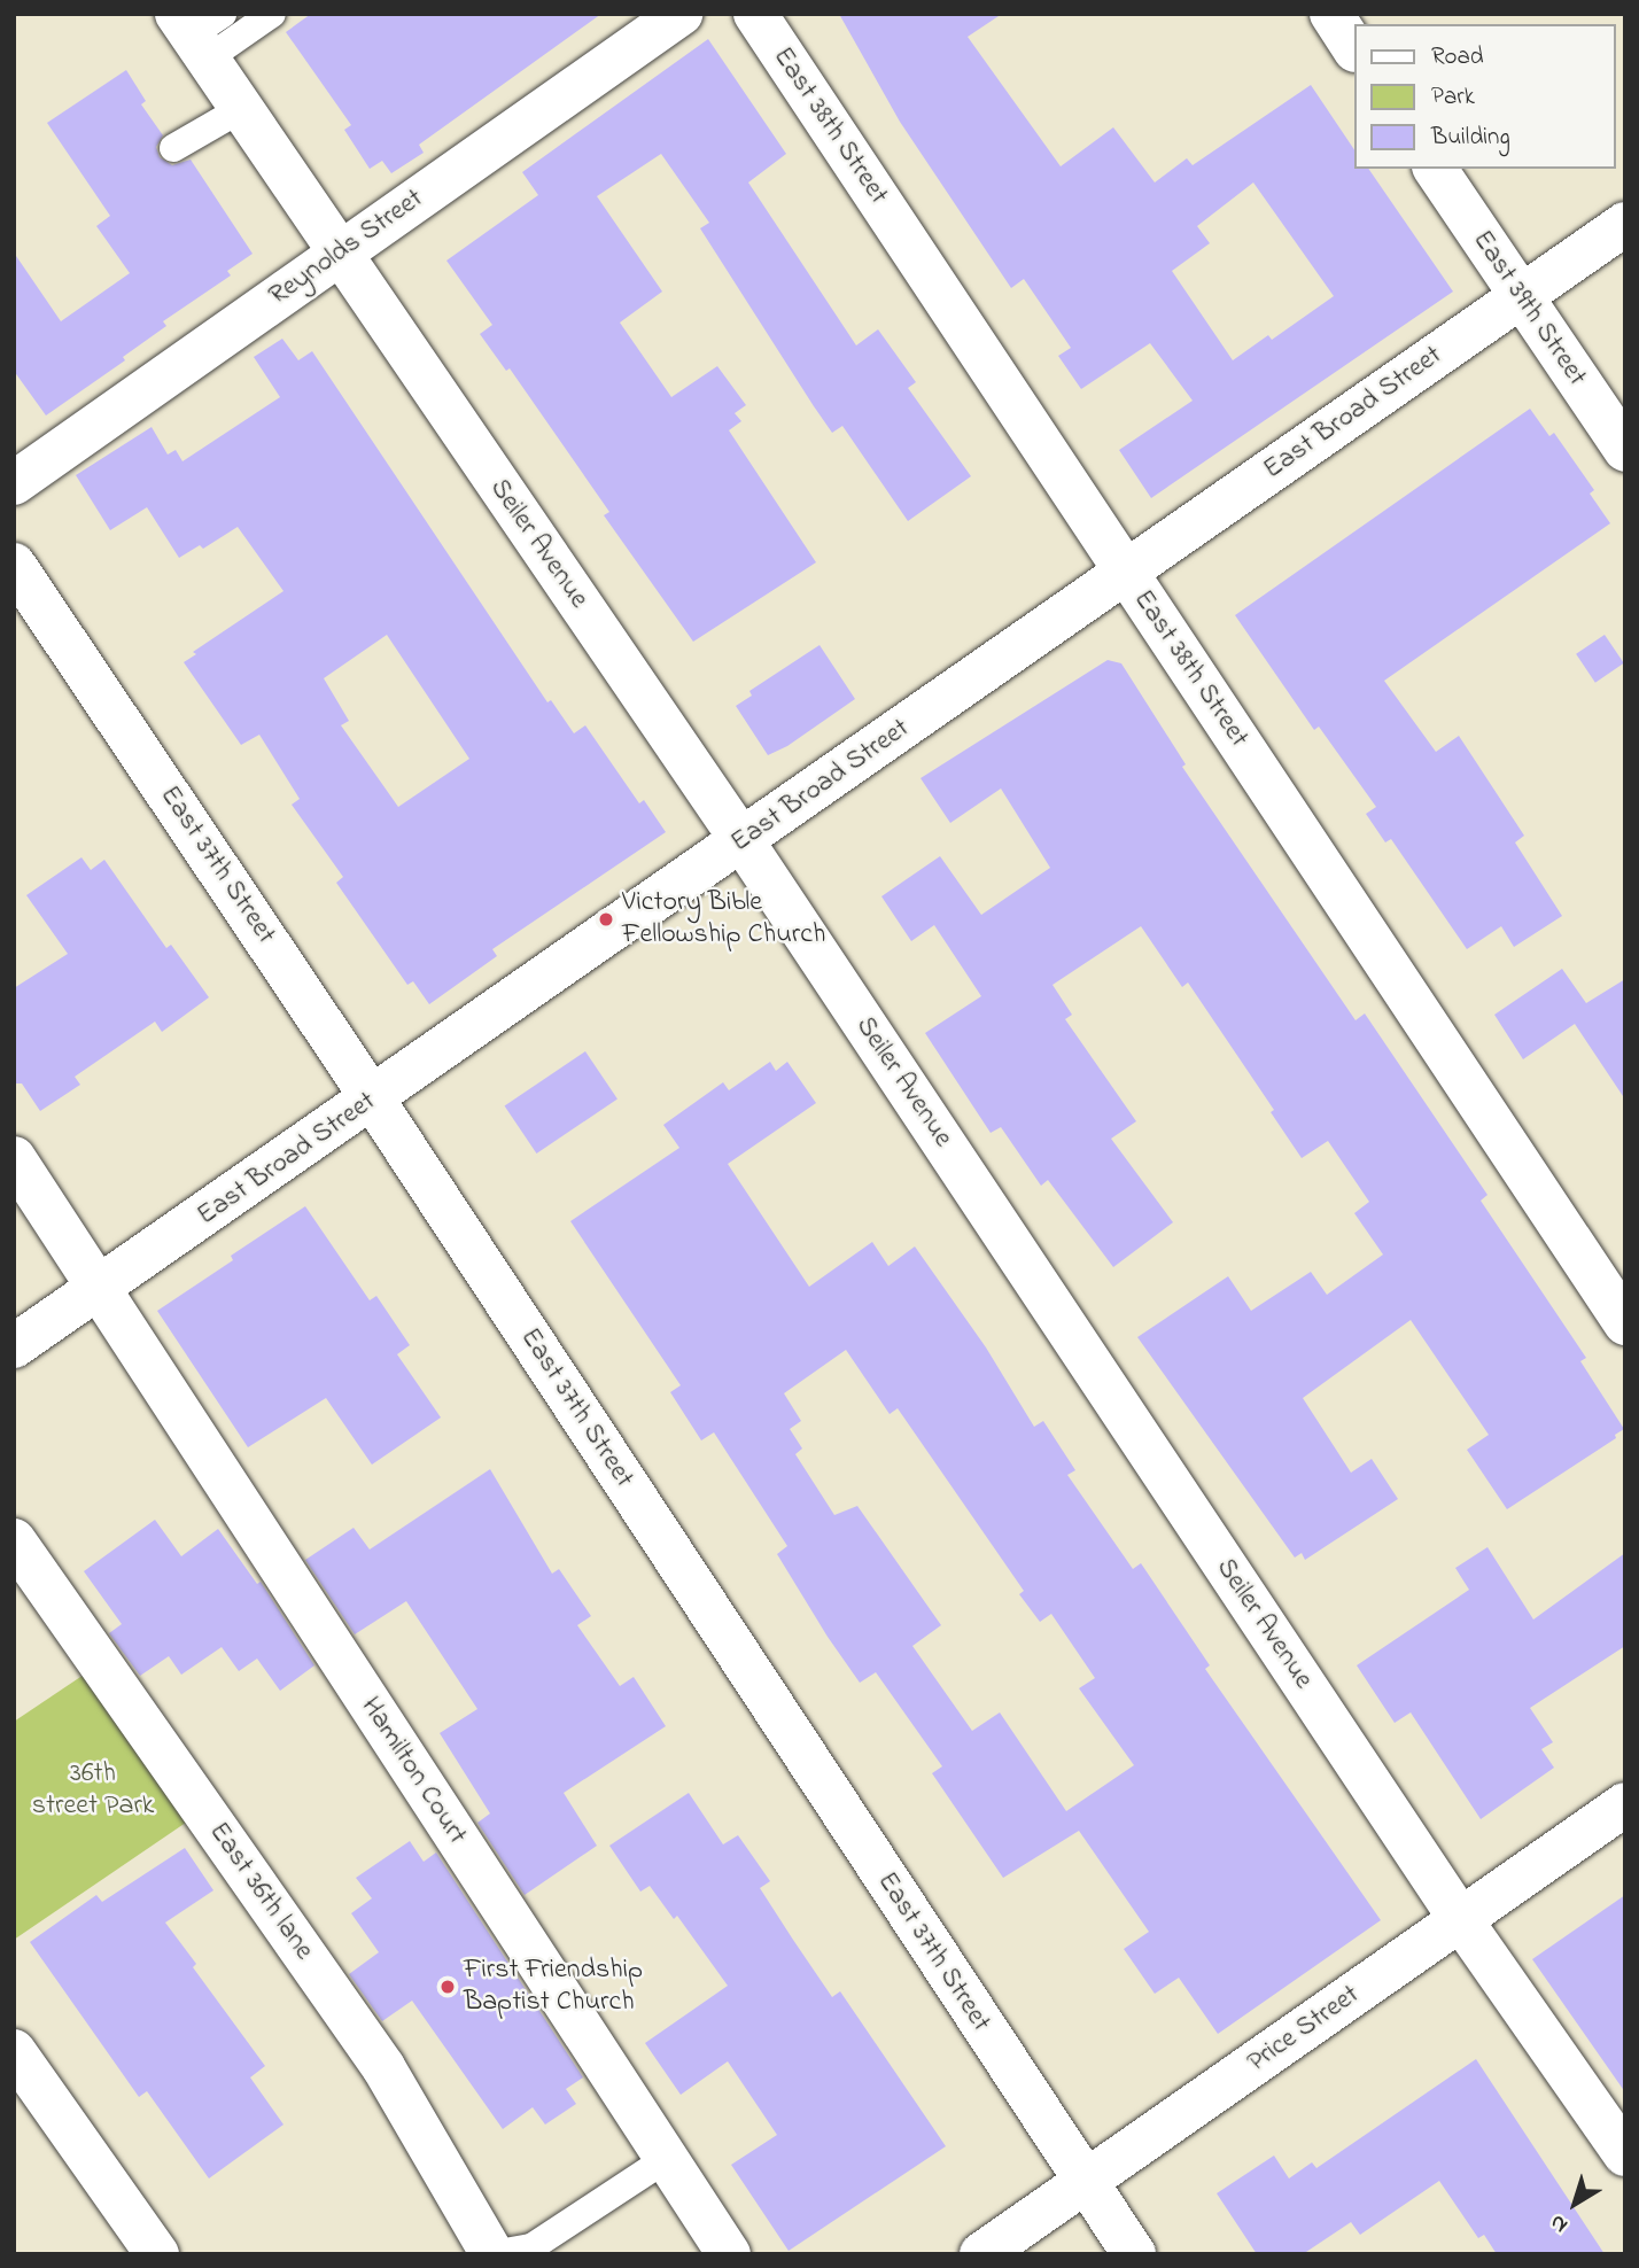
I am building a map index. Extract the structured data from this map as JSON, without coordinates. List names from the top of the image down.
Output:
{
  "streets": {
    "street": [
      "East 38th Street",
      "Reynolds Street",
      "East 39th Street",
      "East Broad Street",
      "Seiler Avenue",
      "East 37th Street",
      "Hamilton Court",
      "East 36th lane",
      "Price Street"
    ]
  },
  "crossings": [
    ["East 38th Street", "East Broad Street"],
    ["Reynolds Street", "Seiler Avenue"],
    ["East 39th Street", "East Broad Street"],
    ["East Broad Street", "Seiler Avenue"],
    ["East Broad Street", "East 37th Street"],
    ["East Broad Street", "Hamilton Court"],
    ["Seiler Avenue", "Price Street"],
    ["East 37th Street", "Price Street"]
  ],
  "parks": ["36th street Park"],
  "places": ["Victory Bible Fellowship Church", "First Friendship Baptist Church"],
  "legend": ["Road", "Park", "Building"],
  "north": "bottom left"
}
